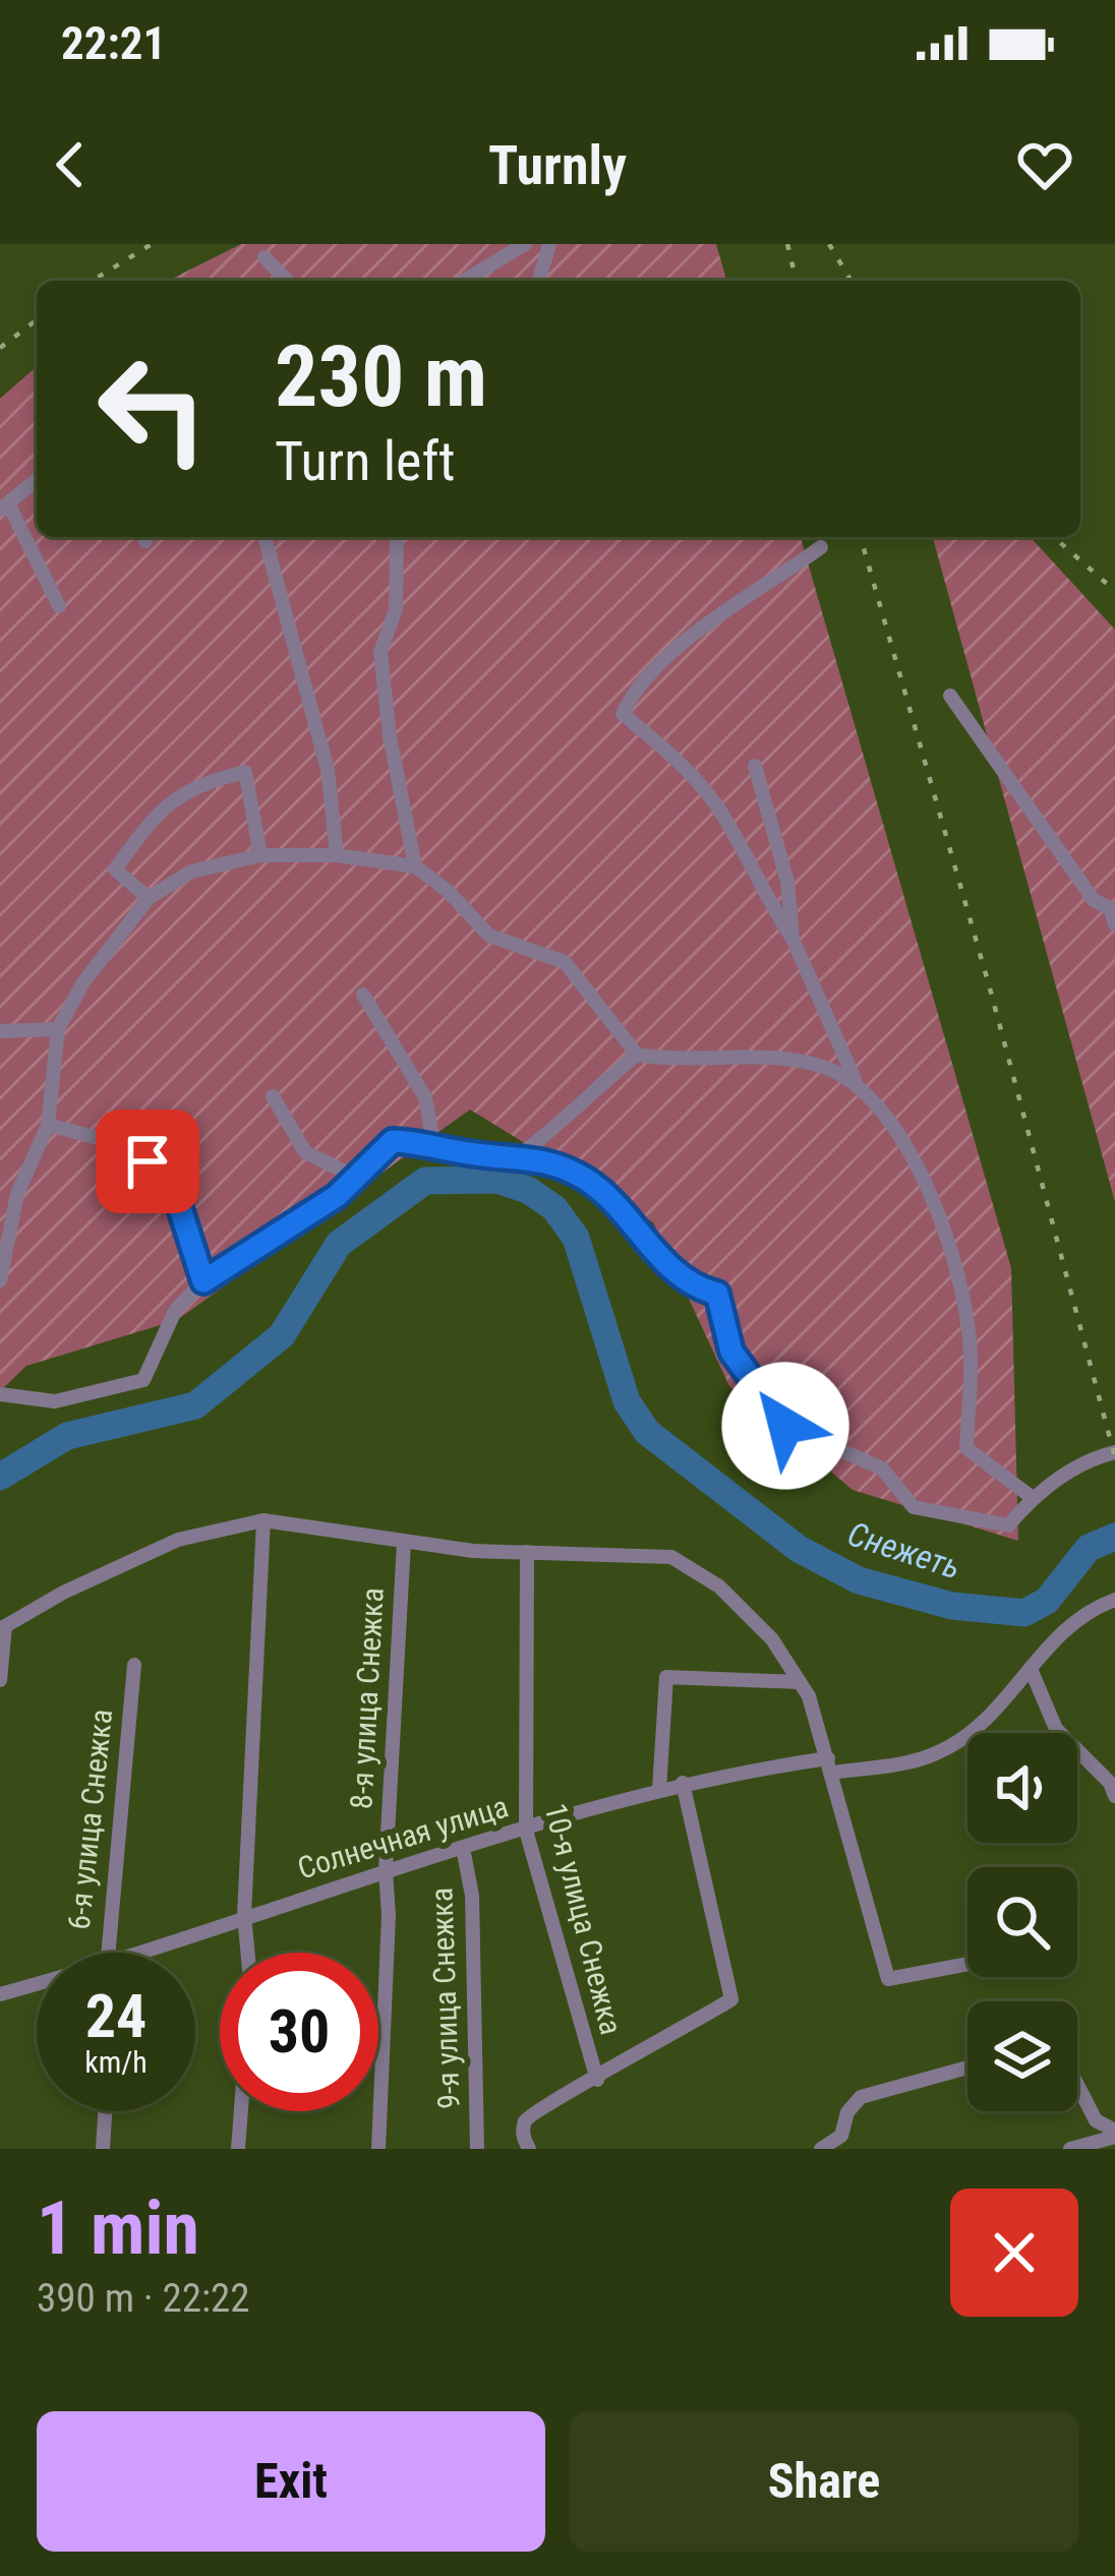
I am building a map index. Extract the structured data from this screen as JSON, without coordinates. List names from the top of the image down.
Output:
{
  "streets": {
    "street": [
      "8-я улица Снежка",
      "6-я улица Снежка",
      "Солнечная улица",
      "10-я улица Снежка",
      "9-я улица Снежка"
    ]
  },
  "crossings": [
    ["8-я улица Снежка", "Солнечная улица"],
    ["Солнечная улица", "10-я улица Снежка"],
    ["Солнечная улица", "9-я улица Снежка"]
  ],
  "water": ["Снежеть"],
  "page": {
    "status": "22:21",
    "header": "Turnly",
    "turn": ["230 m", "Turn left"],
    "speed": "24 km/h",
    "limit": "30",
    "heading": ["1 min", "390 m · 22:22"],
    "buttons": ["Exit", "Share"]
  }
}
